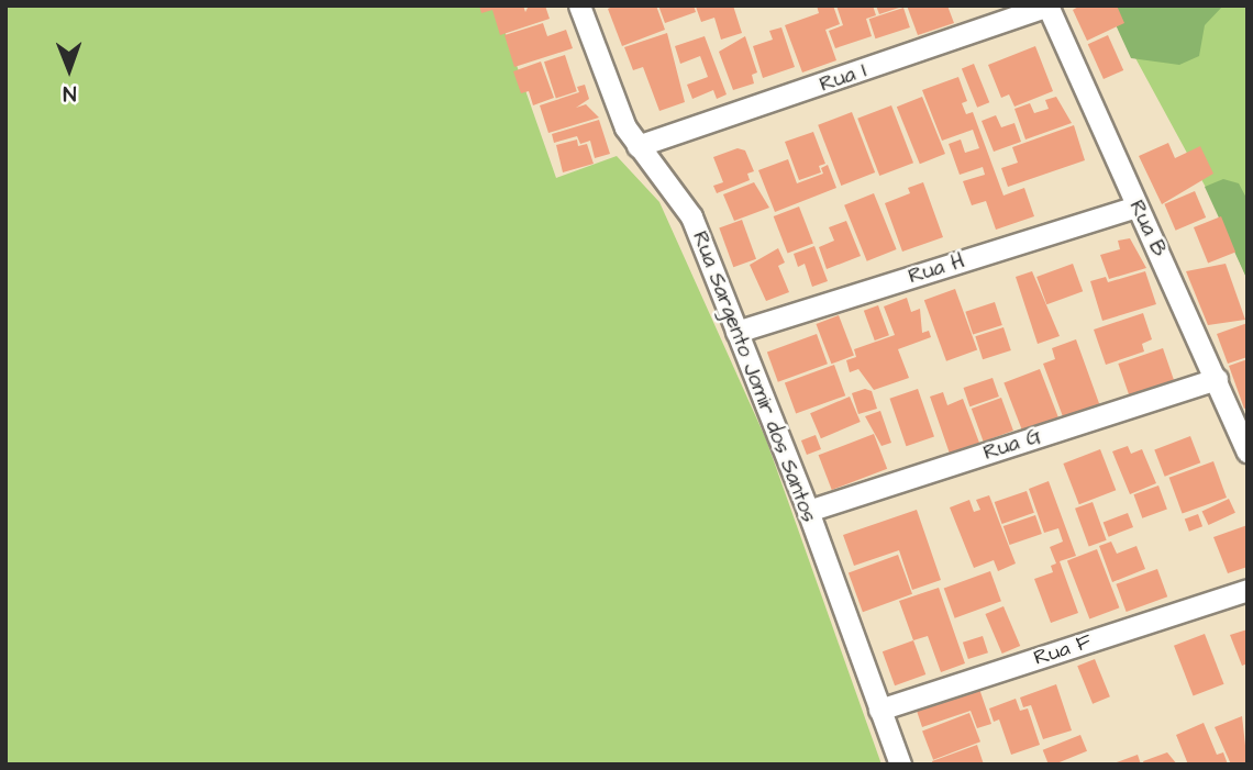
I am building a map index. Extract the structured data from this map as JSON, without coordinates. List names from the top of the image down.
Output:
{
  "streets": {
    "street": [
      "Rua I",
      "Rua B",
      "Rua H",
      "Rua Sargento Jomir dos Santos",
      "Rua G",
      "Rua F"
    ]
  },
  "crossings": [
    ["Rua I", "Rua B"],
    ["Rua I", "Rua Sargento Jomir dos Santos"],
    ["Rua B", "Rua H"],
    ["Rua B", "Rua G"],
    ["Rua H", "Rua Sargento Jomir dos Santos"],
    ["Rua Sargento Jomir dos Santos", "Rua G"],
    ["Rua Sargento Jomir dos Santos", "Rua F"]
  ],
  "north": "bottom"
}
